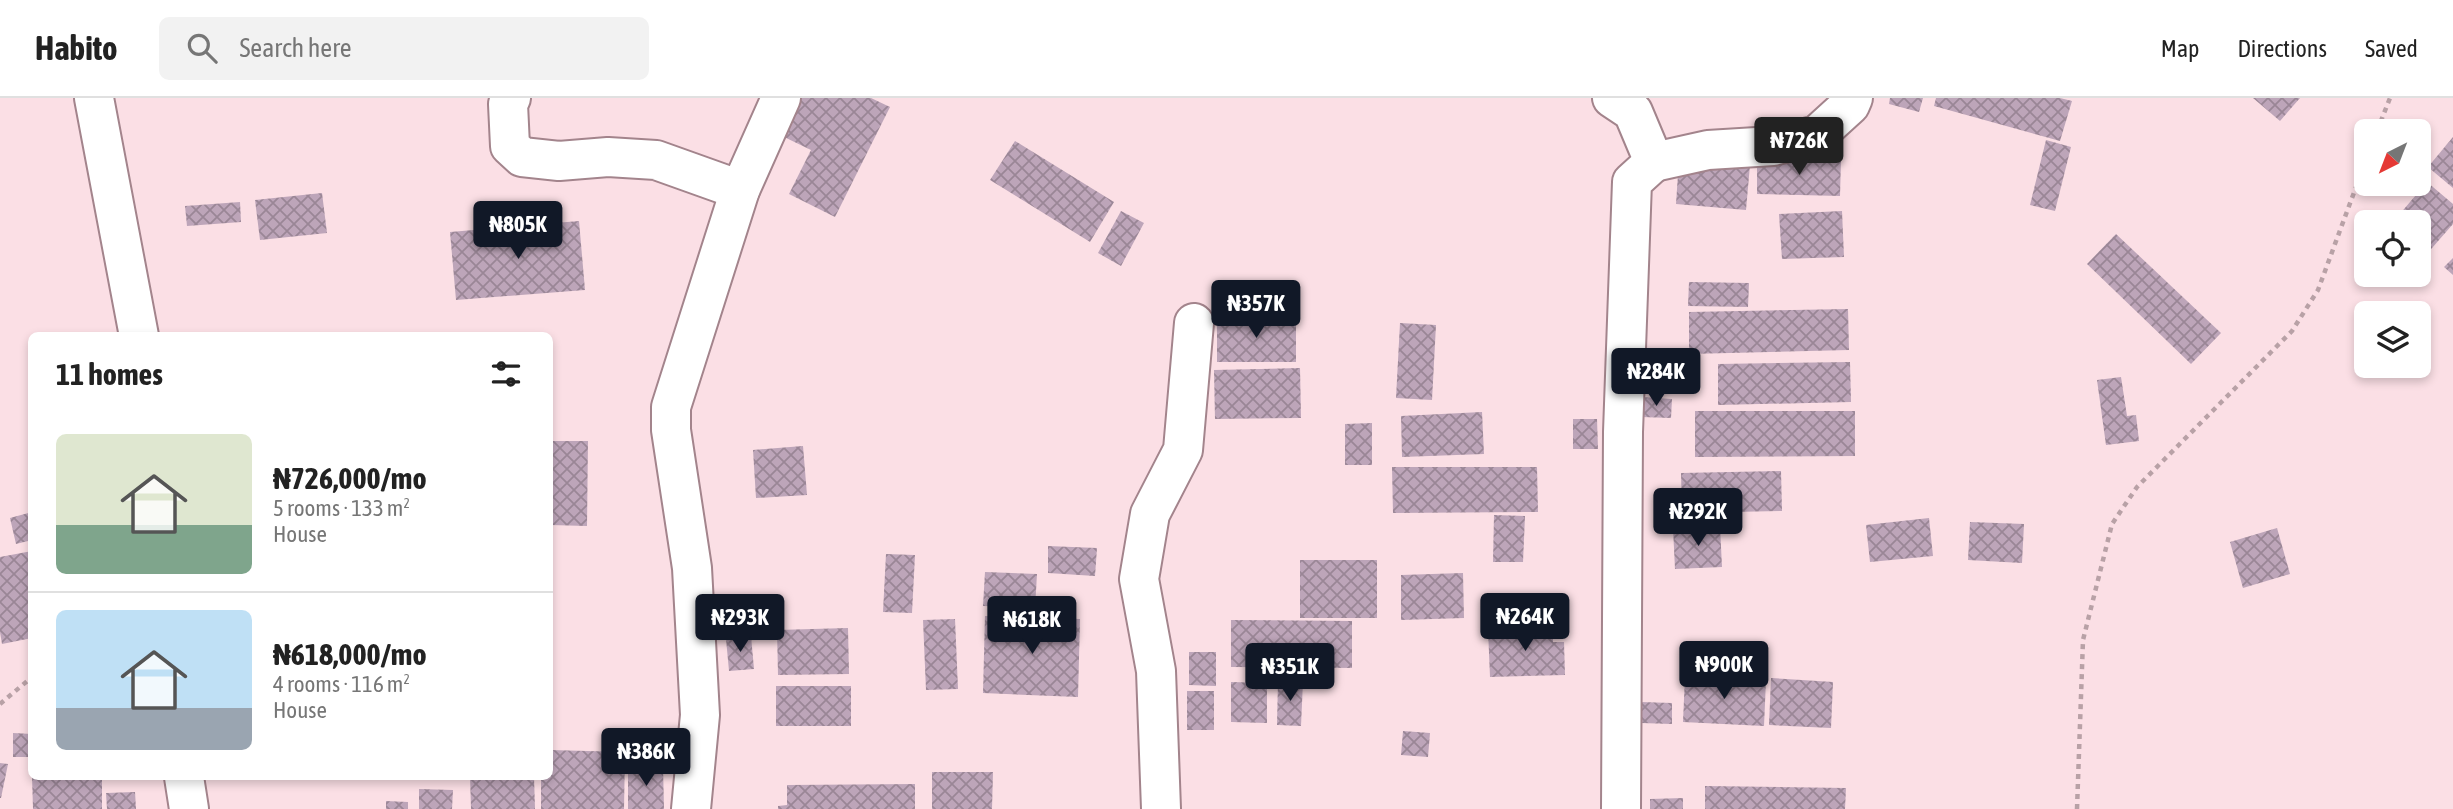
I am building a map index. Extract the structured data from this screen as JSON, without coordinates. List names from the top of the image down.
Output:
{
  "north": "bottom left",
  "page": {
    "header": "Habito",
    "search": "Search here",
    "nav": ["Map", "Directions", "Saved"],
    "price": [
      "₦726K",
      "₦805K",
      "₦357K",
      "₦284K",
      "₦292K",
      "₦264K",
      "₦293K",
      "₦618K",
      "₦900K",
      "₦351K",
      "₦386K"
    ],
    "heading": "11 homes",
    "list": [
      {
        "name": "₦726,000/mo",
        "note": "5 rooms · 133 m² · House"
      },
      {
        "name": "₦618,000/mo",
        "note": "4 rooms · 116 m² · House"
      }
    ]
  }
}
